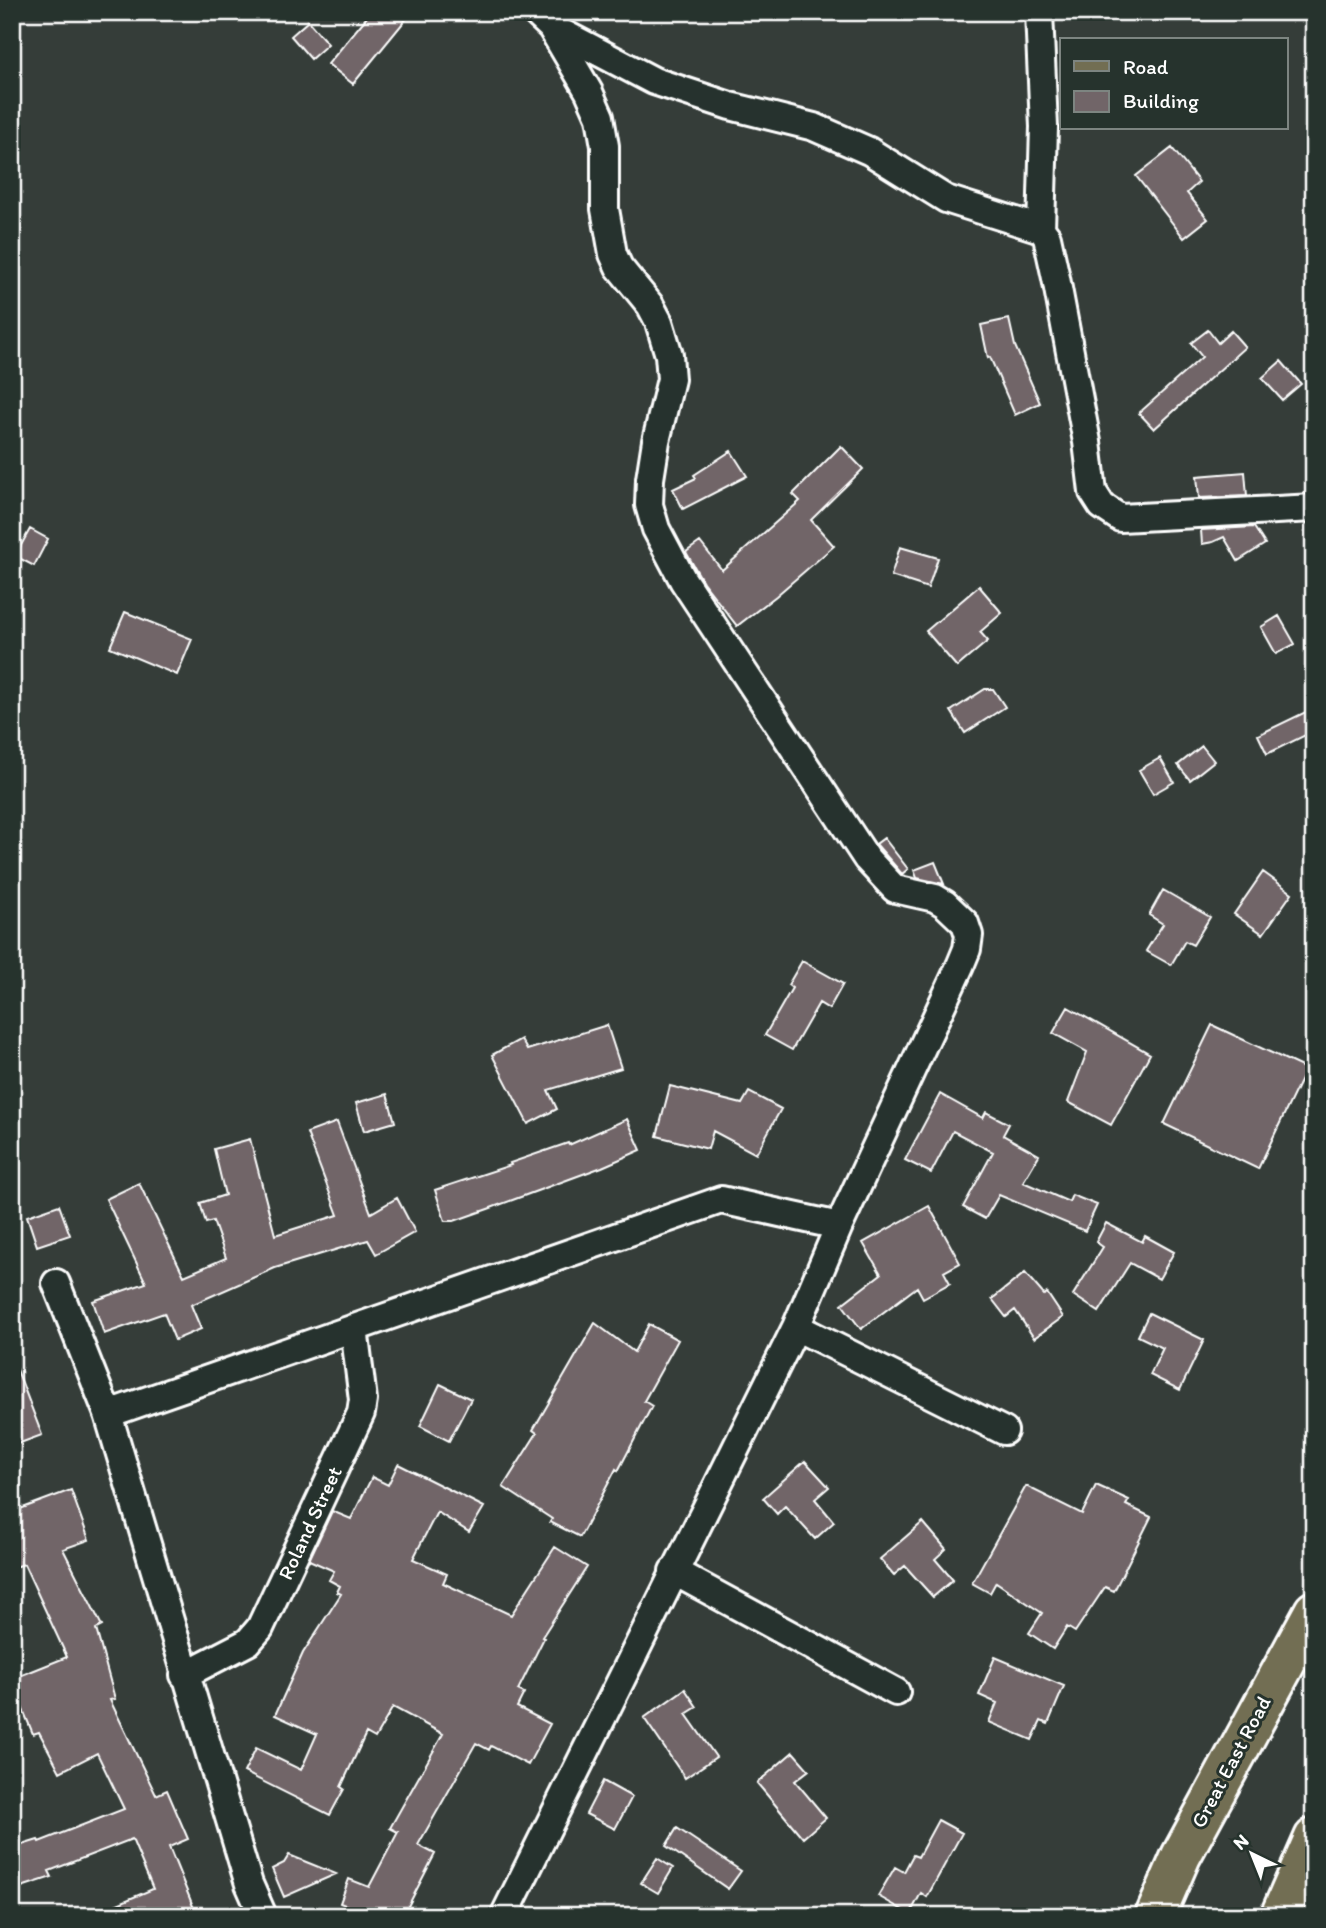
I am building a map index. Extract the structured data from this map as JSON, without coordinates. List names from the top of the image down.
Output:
{
  "streets": {
    "main road": ["Great East Road"],
    "street": ["Roland Street"]
  },
  "legend": ["Road", "Building"],
  "north": "top left"
}
